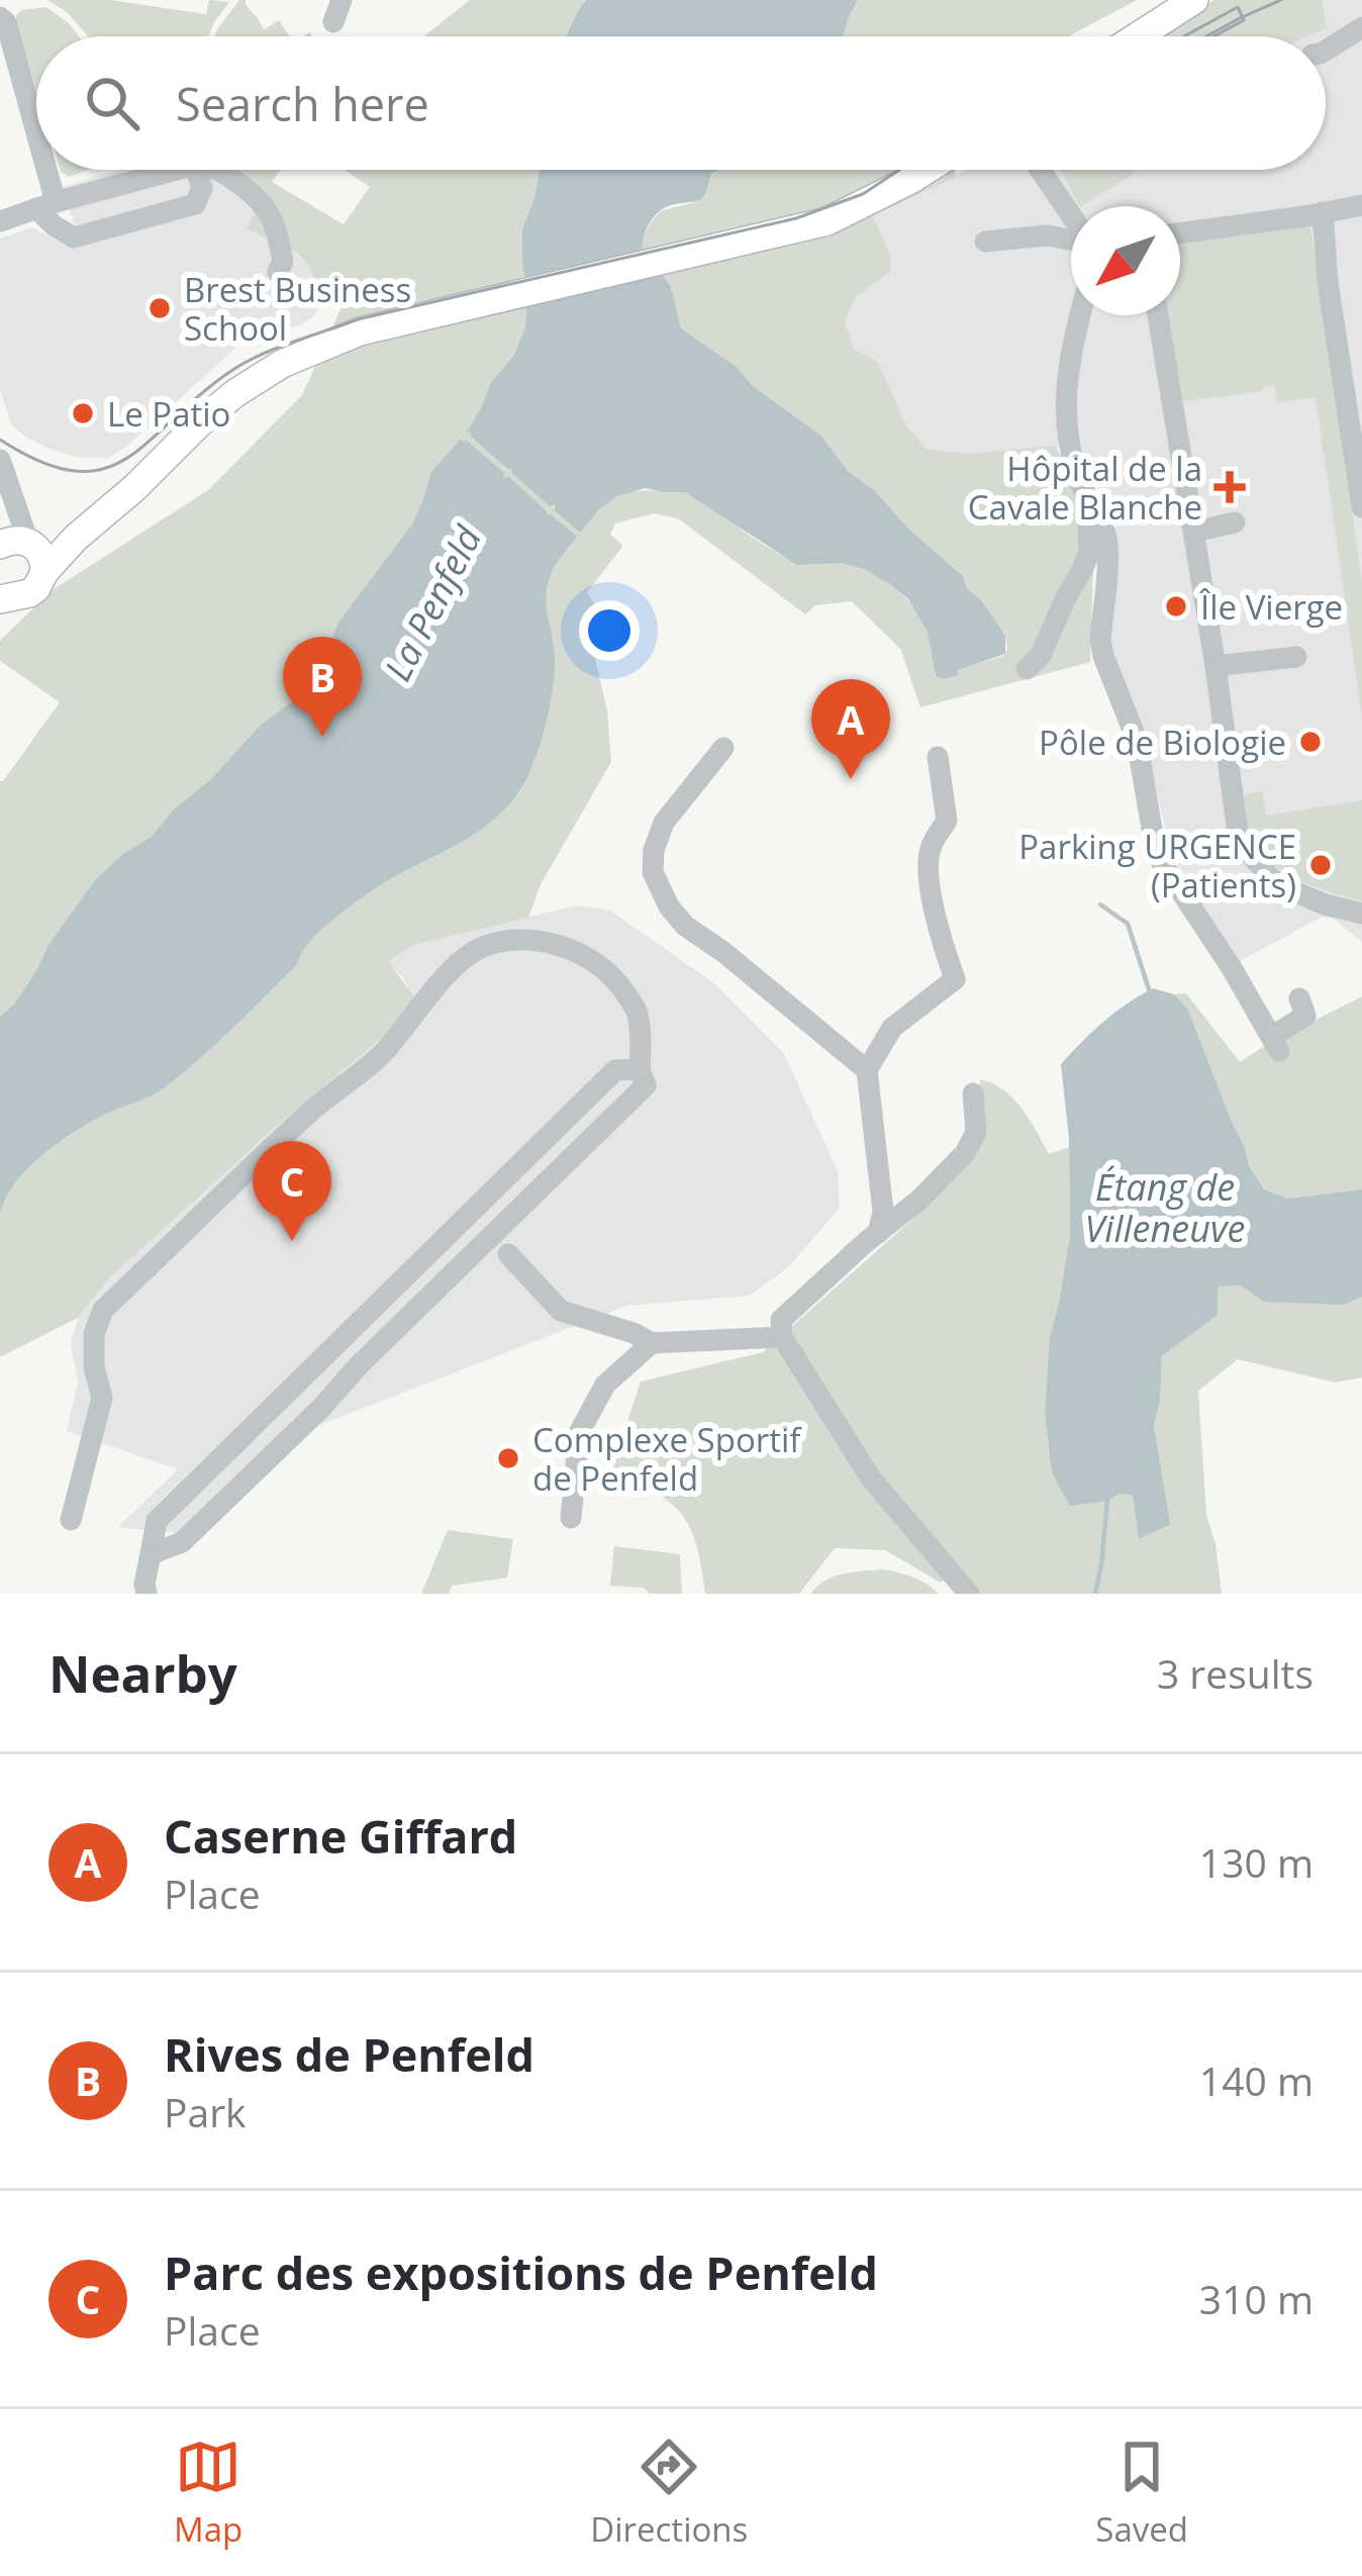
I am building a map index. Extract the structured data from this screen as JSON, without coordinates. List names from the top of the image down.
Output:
{
  "water": ["La Penfeld", "Étang de Villeneuve"],
  "places": {
    "other": [
      "Brest Business School",
      "Le Patio",
      "Île Vierge",
      "Pôle de Biologie",
      "Parking URGENCE (Patients)",
      "Complexe Sportif de Penfeld"
    ],
    "health": ["Hôpital de la Cavale Blanche"]
  },
  "north": "bottom left",
  "page": {
    "search": "Search here",
    "pins": ["B", "A", "C"],
    "heading": ["Nearby", "3 results"],
    "list": [
      {
        "mark": "A",
        "name": "Caserne Giffard",
        "note": "Place",
        "value": "130 m"
      },
      {
        "mark": "B",
        "name": "Rives de Penfeld",
        "note": "Park",
        "value": "140 m"
      },
      {
        "mark": "C",
        "name": "Parc des expositions de Penfeld",
        "note": "Place",
        "value": "310 m"
      }
    ],
    "nav": ["Map", "Directions", "Saved"]
  }
}
